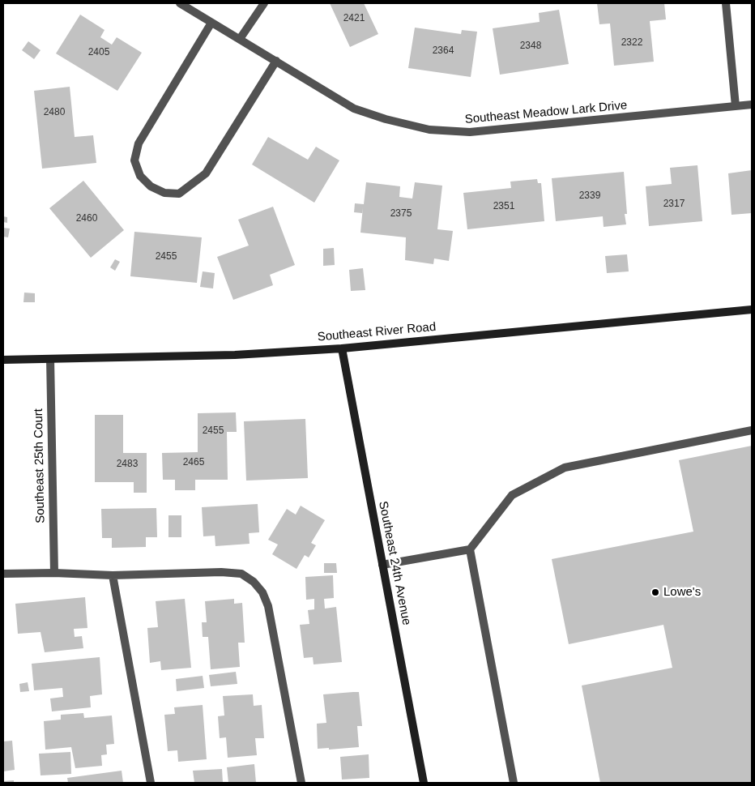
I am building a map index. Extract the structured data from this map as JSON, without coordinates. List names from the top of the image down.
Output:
{
  "streets": {
    "main road": ["Southeast River Road", "Southeast 24th Avenue"],
    "street": ["Southeast Meadow Lark Drive", "Southeast 25th Court"]
  },
  "crossings": [
    ["Southeast River Road", "Southeast 25th Court"],
    ["Southeast River Road", "Southeast 24th Avenue"]
  ],
  "places": ["Lowe's"],
  "house_numbers": [
    "2421",
    "2322",
    "2348",
    "2364",
    "2405",
    "2480",
    "2339",
    "2317",
    "2351",
    "2375",
    "2460",
    "2455",
    "2455",
    "2465",
    "2483"
  ]
}
